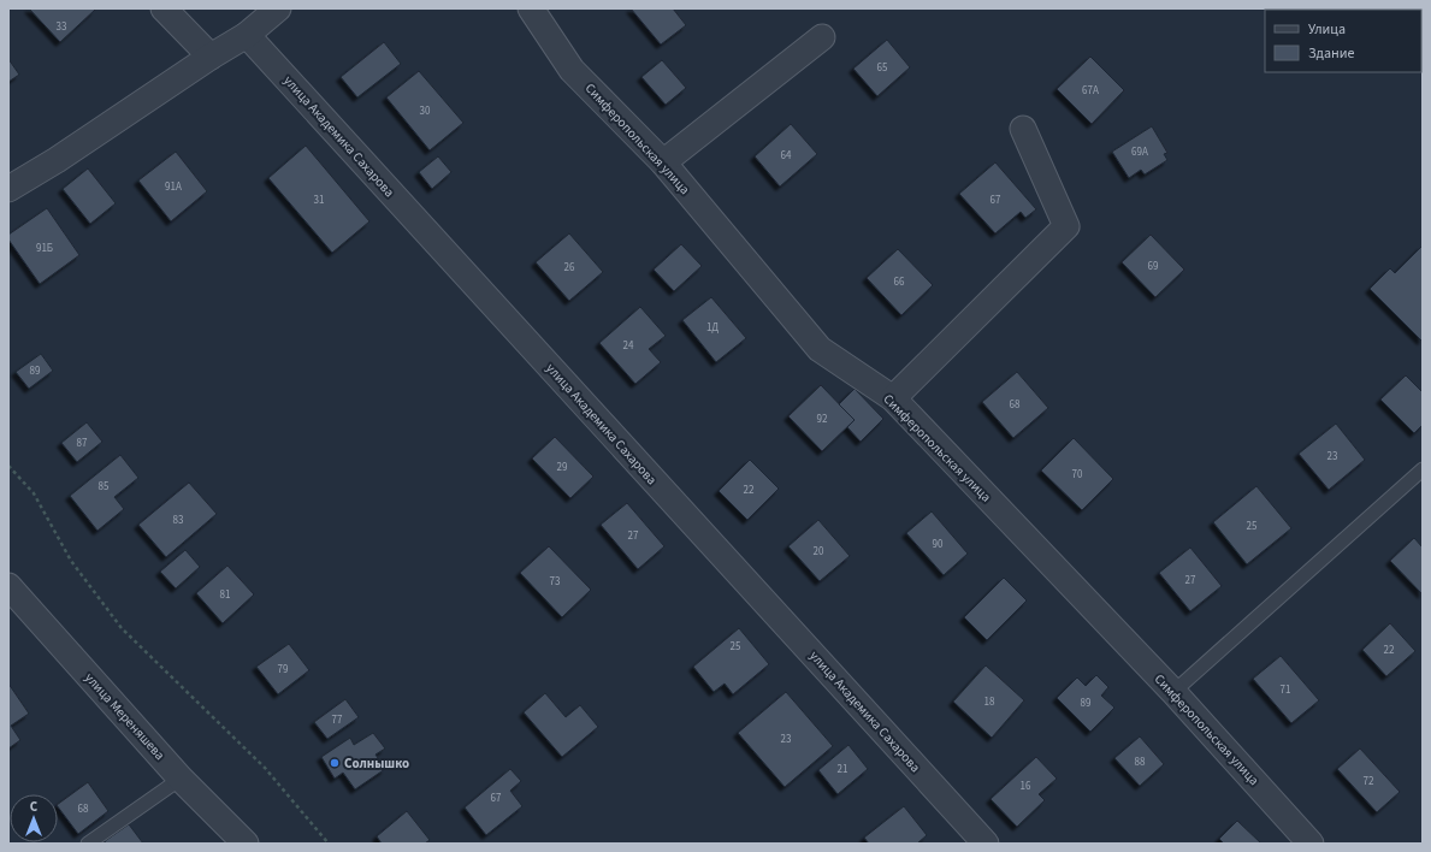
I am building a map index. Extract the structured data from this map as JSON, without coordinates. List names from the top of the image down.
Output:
{
  "streets": {
    "street": ["улица Академика Сахарова", "Симферопольская улица", "улица Мереняшева"]
  },
  "places": ["Солнышко"],
  "house_numbers": [
    "33",
    "65",
    "67А",
    "30",
    "69А",
    "64",
    "91А",
    "31",
    "67",
    "91Б",
    "69",
    "26",
    "66",
    "1Д",
    "24",
    "89",
    "68",
    "92",
    "87",
    "23",
    "29",
    "70",
    "85",
    "22",
    "83",
    "25",
    "27",
    "90",
    "20",
    "27",
    "73",
    "81",
    "25",
    "22",
    "79",
    "71",
    "18",
    "89",
    "77",
    "23",
    "88",
    "21",
    "72",
    "16",
    "67",
    "68"
  ],
  "legend": ["Улица", "Здание"],
  "north": "top"
}
